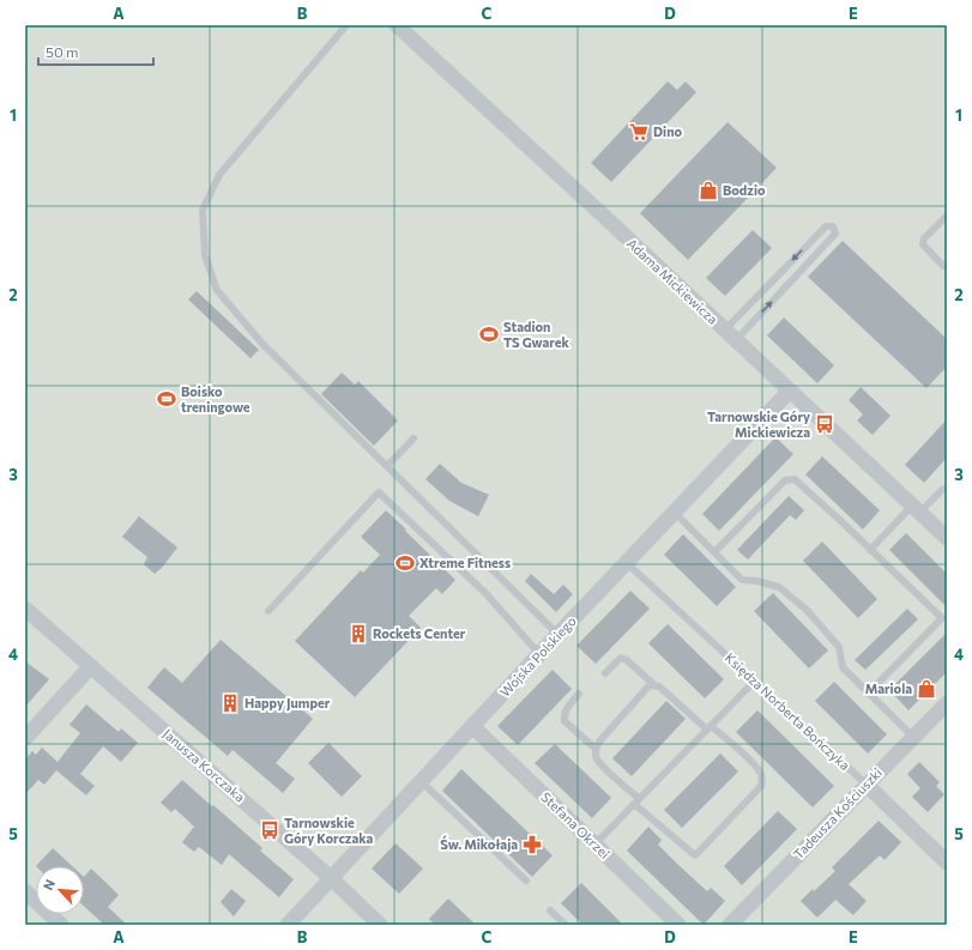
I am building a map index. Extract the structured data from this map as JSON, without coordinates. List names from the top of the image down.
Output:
{
  "streets": {
    "street": [
      "Adama Mickiewicza",
      "Wojska Polskiego",
      "Księdza Norberta Bończyka",
      "Janusza Korczaka",
      "Tadeusza Kościuszki",
      "Stefana Okrzei"
    ]
  },
  "crossings": [
    ["Adama Mickiewicza", "Wojska Polskiego"],
    ["Wojska Polskiego", "Księdza Norberta Bończyka"],
    ["Wojska Polskiego", "Janusza Korczaka"],
    ["Wojska Polskiego", "Stefana Okrzei"],
    ["Księdza Norberta Bończyka", "Tadeusza Kościuszki"]
  ],
  "places": {
    "supermarket": ["Dino"],
    "shop": ["Bodzio", "Mariola"],
    "sports": ["Stadion TS Gwarek", "Boisko treningowe", "Xtreme Fitness"],
    "bus stop": ["Tarnowskie Góry Mickiewicza", "Tarnowskie Góry Korczaka"],
    "building": ["Rockets Center", "Happy Jumper"],
    "pharmacy": ["Św. Mikołaja"]
  },
  "scale_bar": "50 m",
  "north": "top left",
  "grid": {
    "columns": [
      "A",
      "B",
      "C",
      "D",
      "E"
    ],
    "rows": [
      "1",
      "2",
      "3",
      "4",
      "5"
    ]
  }
}
